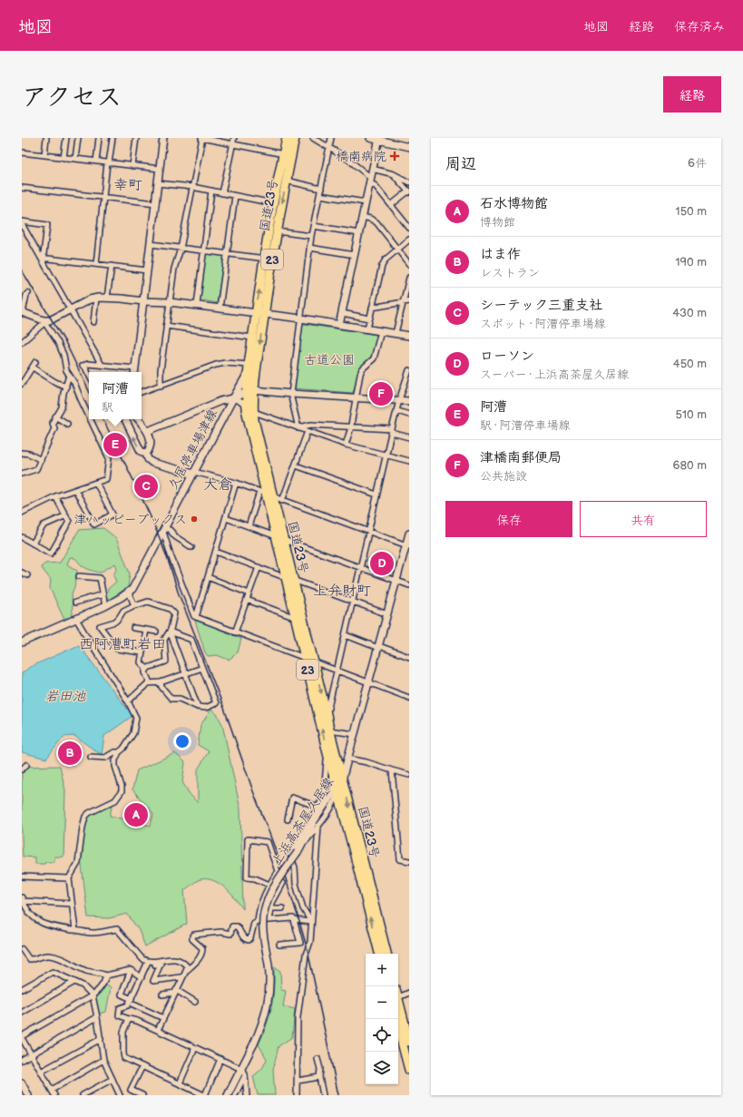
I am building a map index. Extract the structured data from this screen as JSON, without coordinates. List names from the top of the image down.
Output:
{
  "streets": {
    "highway": ["国道23号", "23"],
    "main road": ["久居停車場津線", "上浜高茶屋久居線"]
  },
  "crossings": [
    ["国道23号", "久居停車場津線"],
    ["国道23号", "上浜高茶屋久居線"]
  ],
  "districts": [
    "幸町",
    "大倉",
    "上弁財町",
    "西阿漕町岩田"
  ],
  "water": ["岩田池"],
  "parks": ["古道公園"],
  "places": {
    "health": ["橋南病院"],
    "other": ["津ハッピーブックス"]
  },
  "page": {
    "header": "地図",
    "nav": ["地図", "経路", "保存済み"],
    "title": "アクセス",
    "buttons": [
      "経路",
      ["保存", "共有"]
    ],
    "heading": ["周辺", "6件"],
    "list": [
      {
        "mark": "A",
        "name": "石水博物館",
        "note": "博物館",
        "value": "150 m"
      },
      {
        "mark": "B",
        "name": "はま作",
        "note": "レストラン",
        "value": "190 m"
      },
      {
        "mark": "C",
        "name": "シーテック三重支社",
        "note": "スポット · 阿漕停車場線",
        "value": "430 m"
      },
      {
        "mark": "D",
        "name": "ローソン",
        "note": "スーパー · 上浜高茶屋久居線",
        "value": "450 m"
      },
      {
        "mark": "E",
        "name": "阿漕",
        "note": "駅 · 阿漕停車場線",
        "value": "510 m"
      },
      {
        "mark": "F",
        "name": "津橋南郵便局",
        "note": "公共施設",
        "value": "680 m"
      }
    ],
    "popup": ["阿漕", "駅"],
    "pins": [
      "F",
      "E",
      "C",
      "D",
      "B",
      "A"
    ],
    "map_buttons": ["+", "−"]
  }
}
